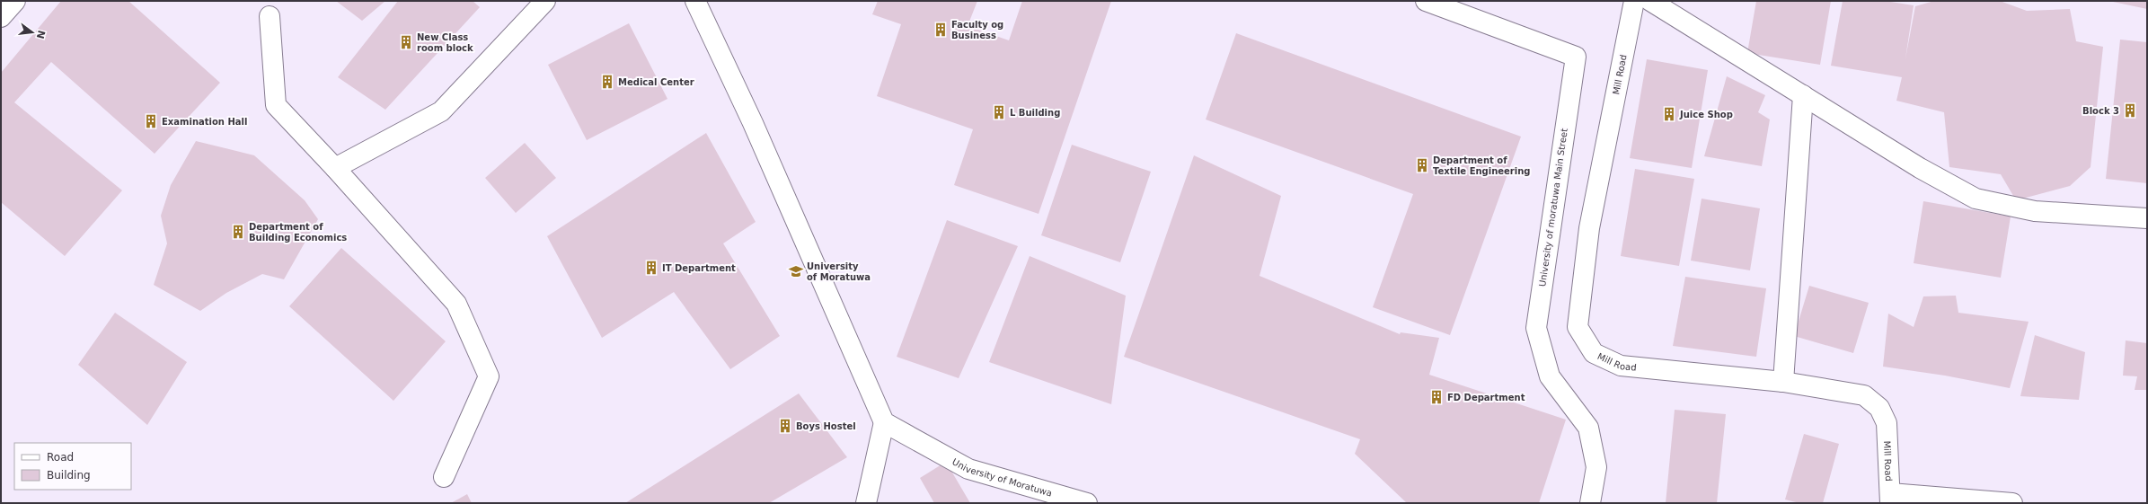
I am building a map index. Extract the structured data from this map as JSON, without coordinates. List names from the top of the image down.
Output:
{
  "streets": {
    "street": ["Mill Road", "University of moratuwa Main Street", "University of Moratuwa"]
  },
  "places": {
    "building": [
      "Faculty og Business",
      "New Class room block",
      "Medical Center",
      "Block 3",
      "L Building",
      "Juice Shop",
      "Examination Hall",
      "Department of Textile Engineering",
      "Department of Building Economics",
      "IT Department",
      "FD Department",
      "Boys Hostel"
    ],
    "school or university": ["University of Moratuwa"]
  },
  "legend": ["Road", "Building"],
  "north": "right"
}
